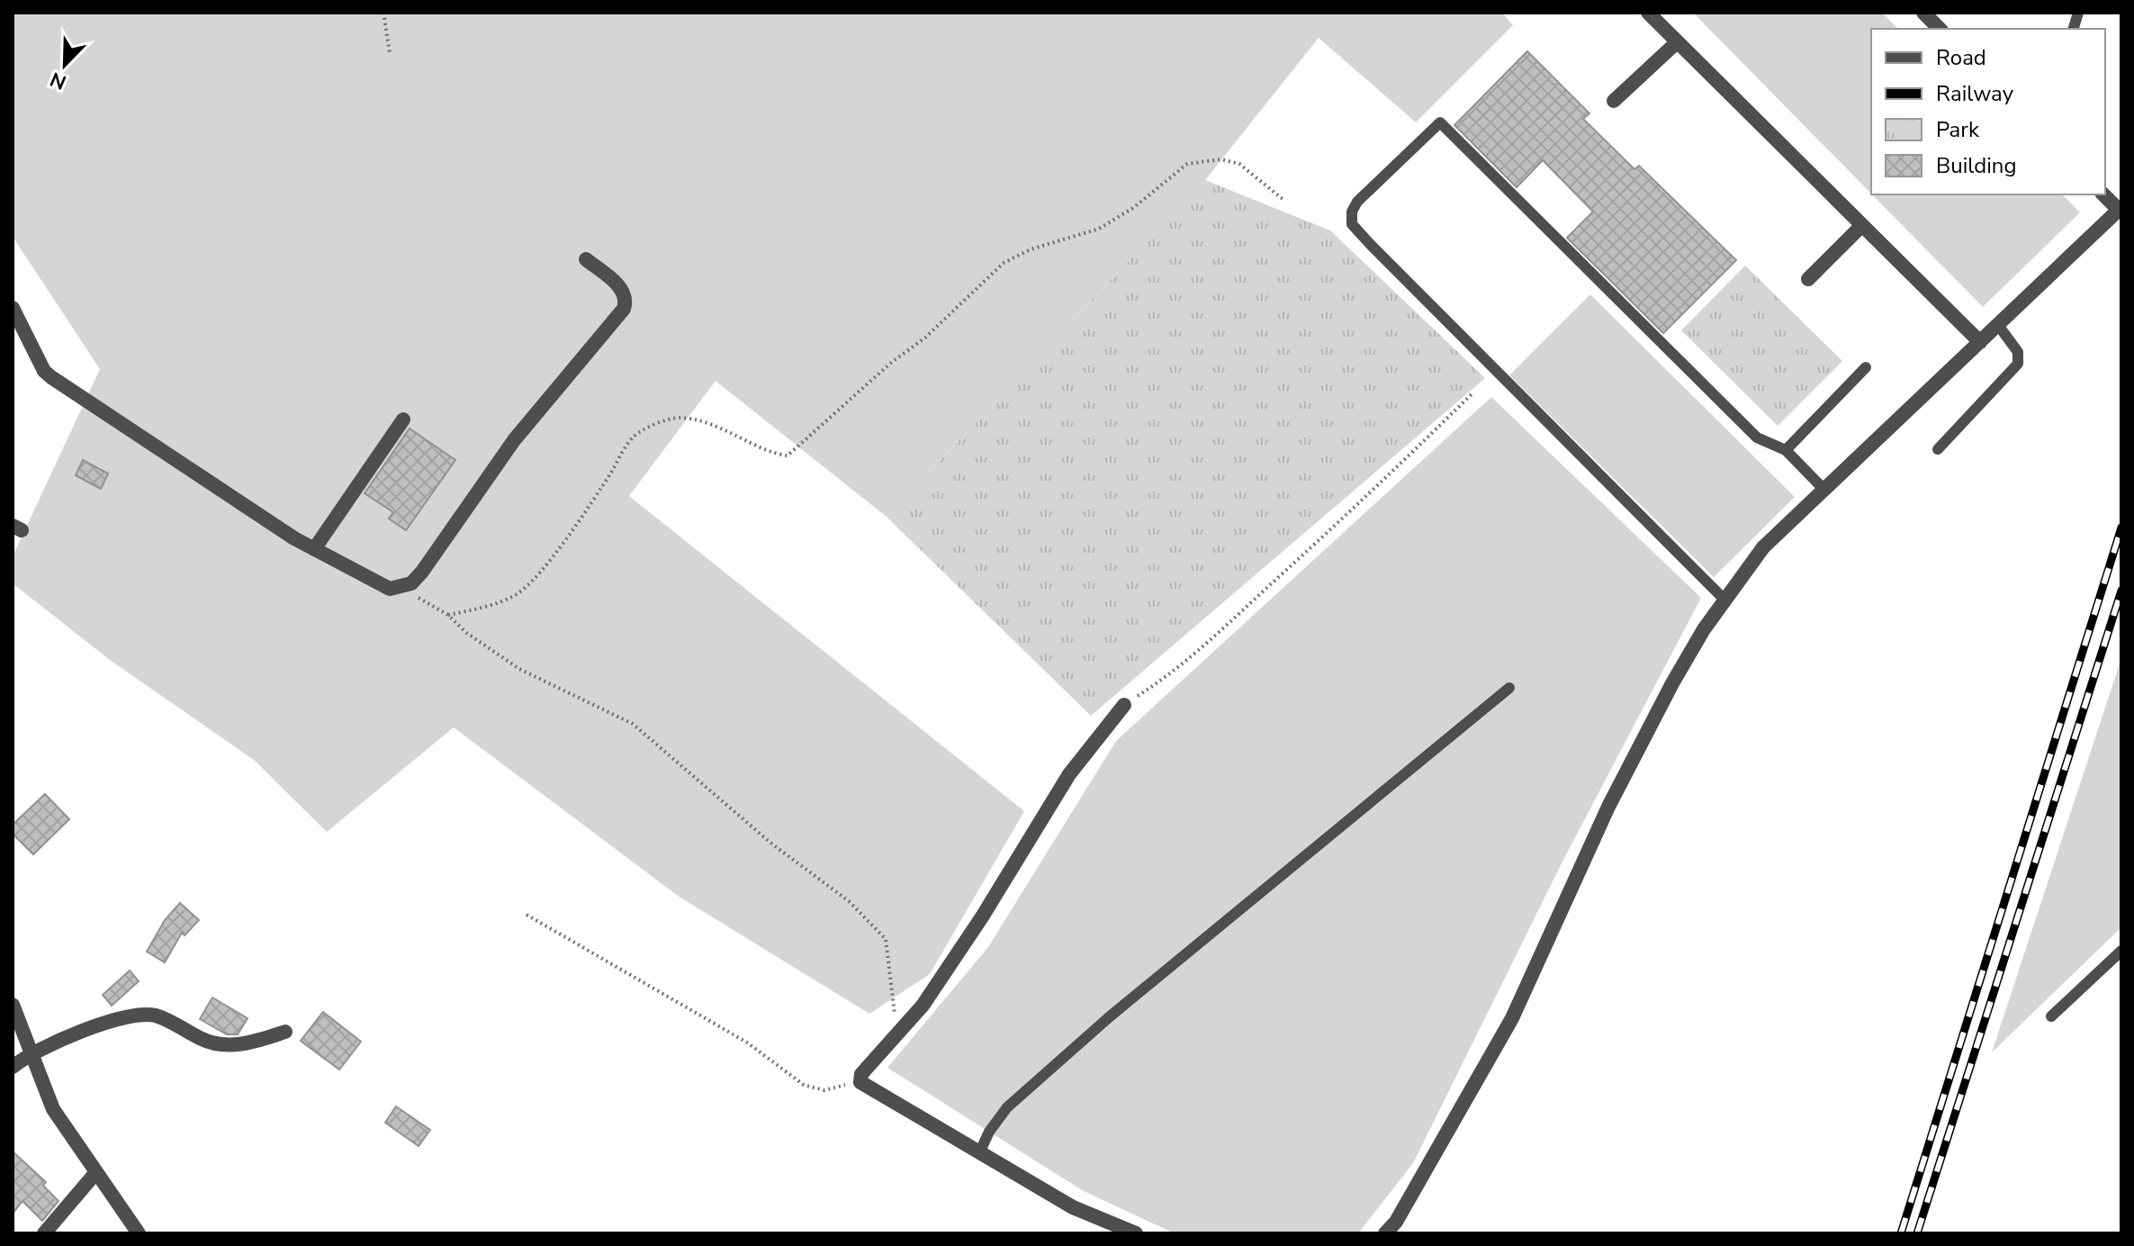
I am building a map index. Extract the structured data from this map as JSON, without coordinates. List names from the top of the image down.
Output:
{
  "legend": [
    "Road",
    "Railway",
    "Park",
    "Building"
  ],
  "north": "bottom left"
}
